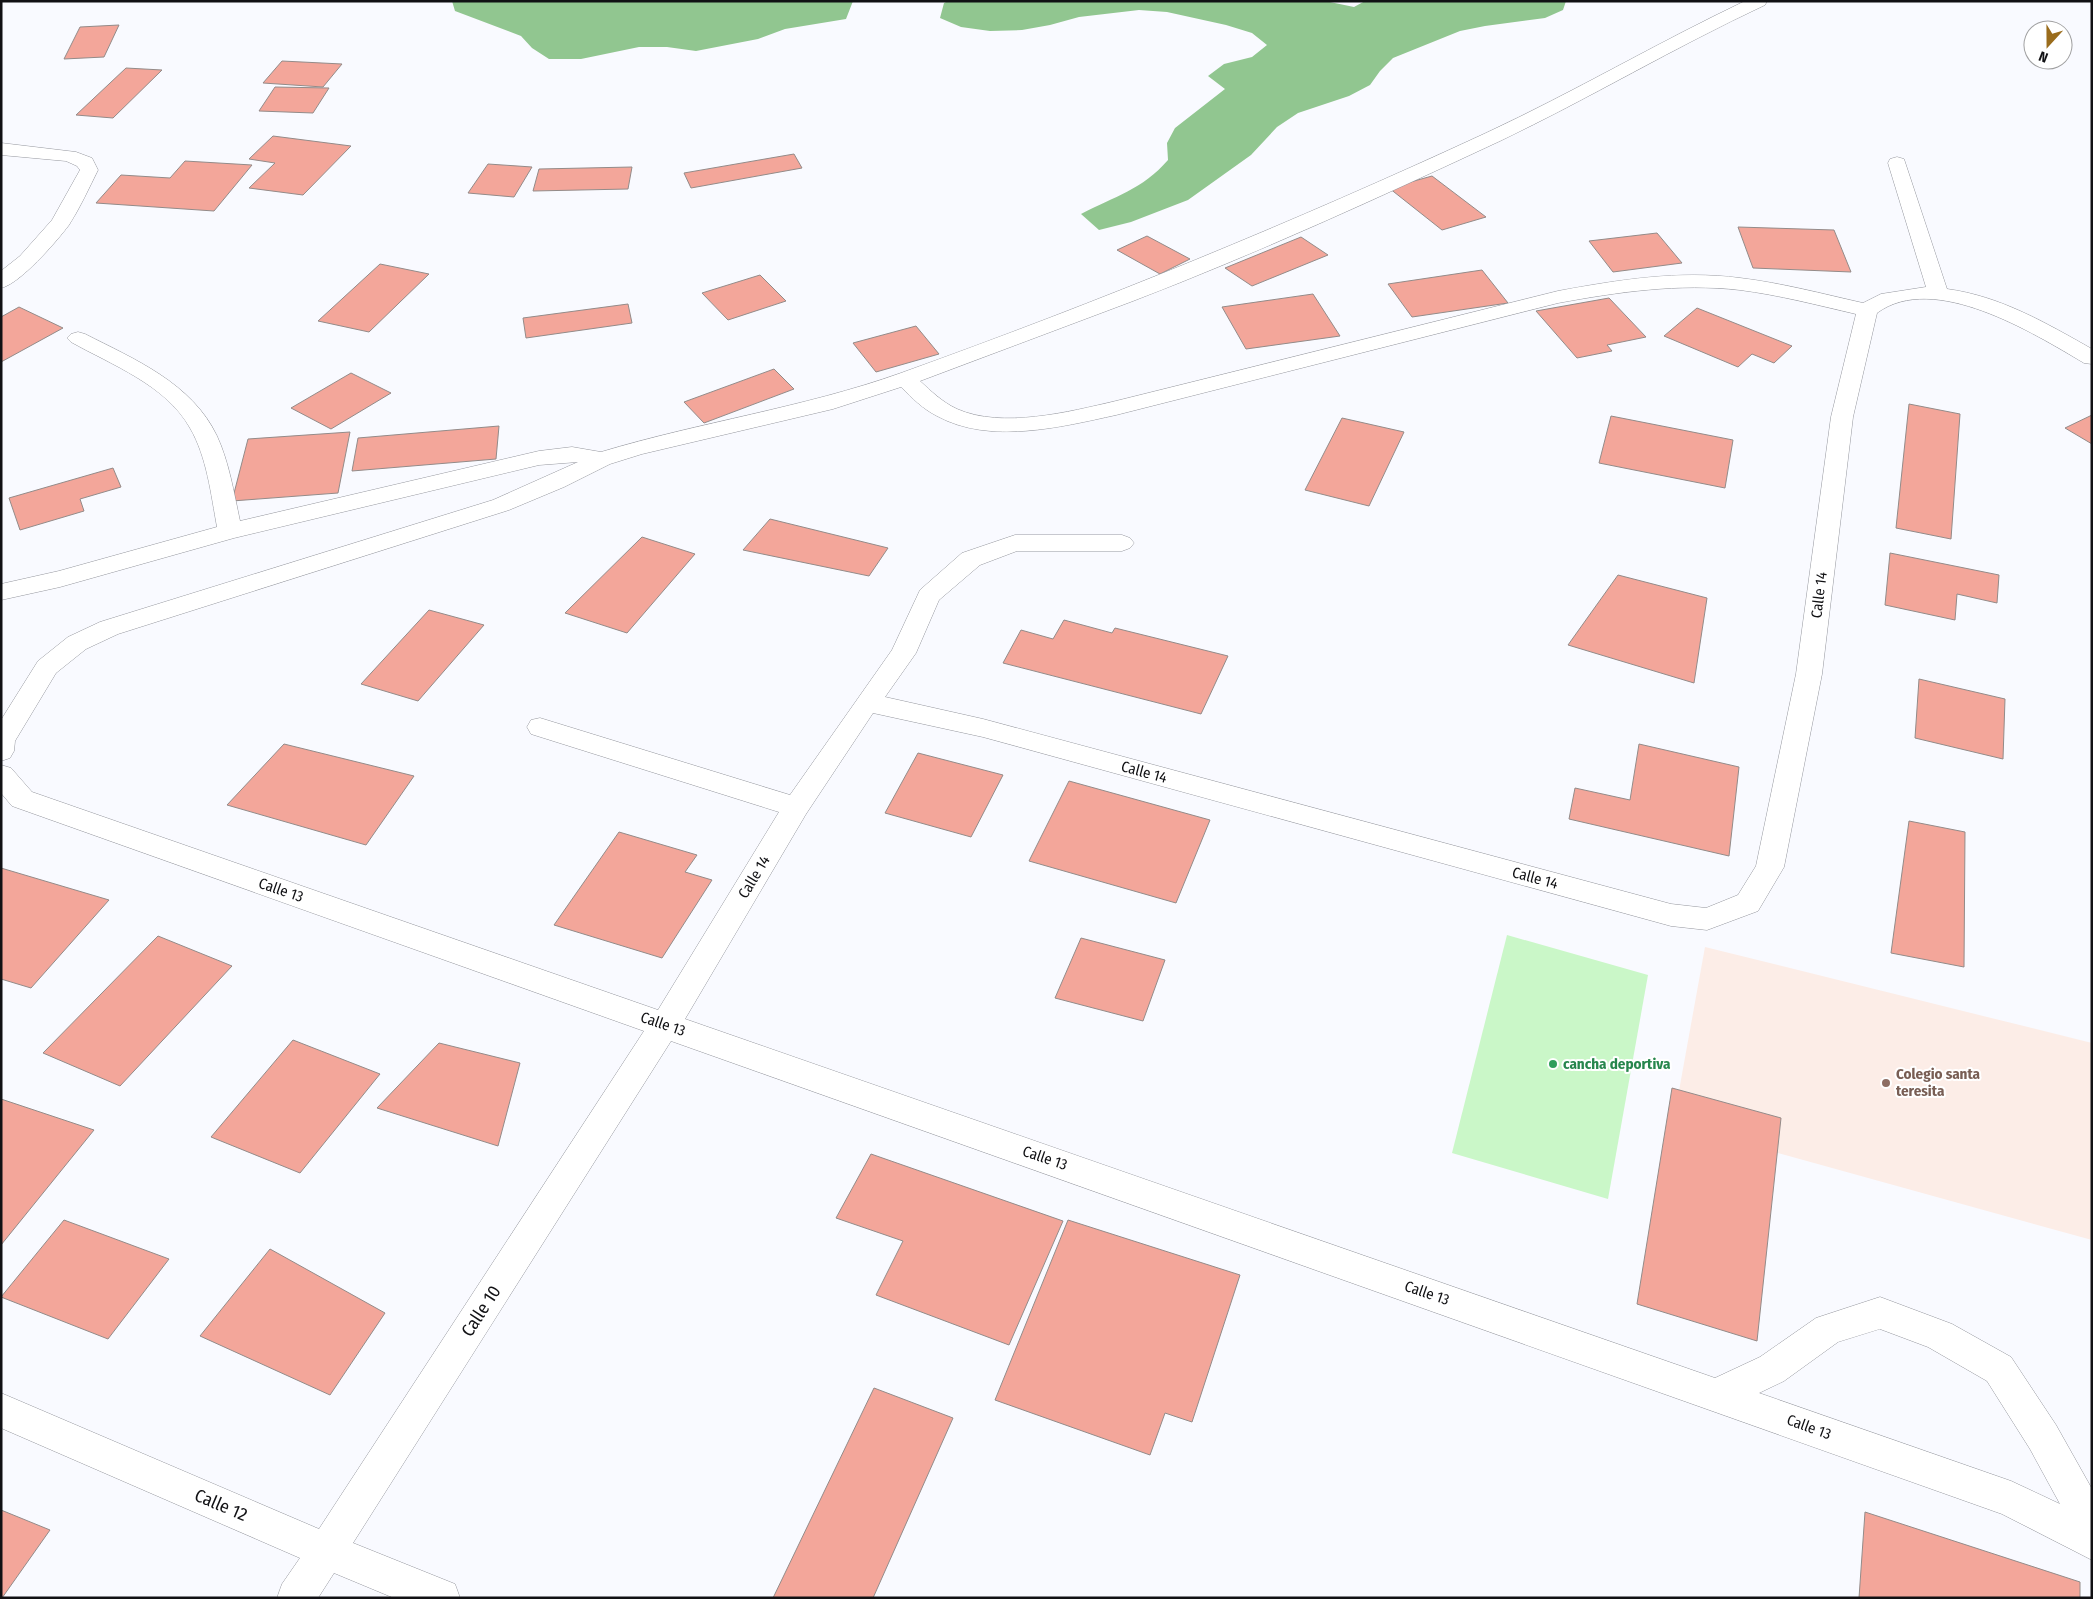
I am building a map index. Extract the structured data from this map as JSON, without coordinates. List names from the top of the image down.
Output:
{
  "streets": {
    "street": [
      "Calle 14",
      "Calle 13",
      "Calle 10",
      "Calle 12"
    ]
  },
  "crossings": [
    ["Calle 14", "Calle 13"],
    ["Calle 14", "Calle 10"],
    ["Calle 13", "Calle 10"],
    ["Calle 10", "Calle 12"]
  ],
  "places": ["cancha deportiva", "Colegio santa teresita"],
  "north": "bottom"
}
